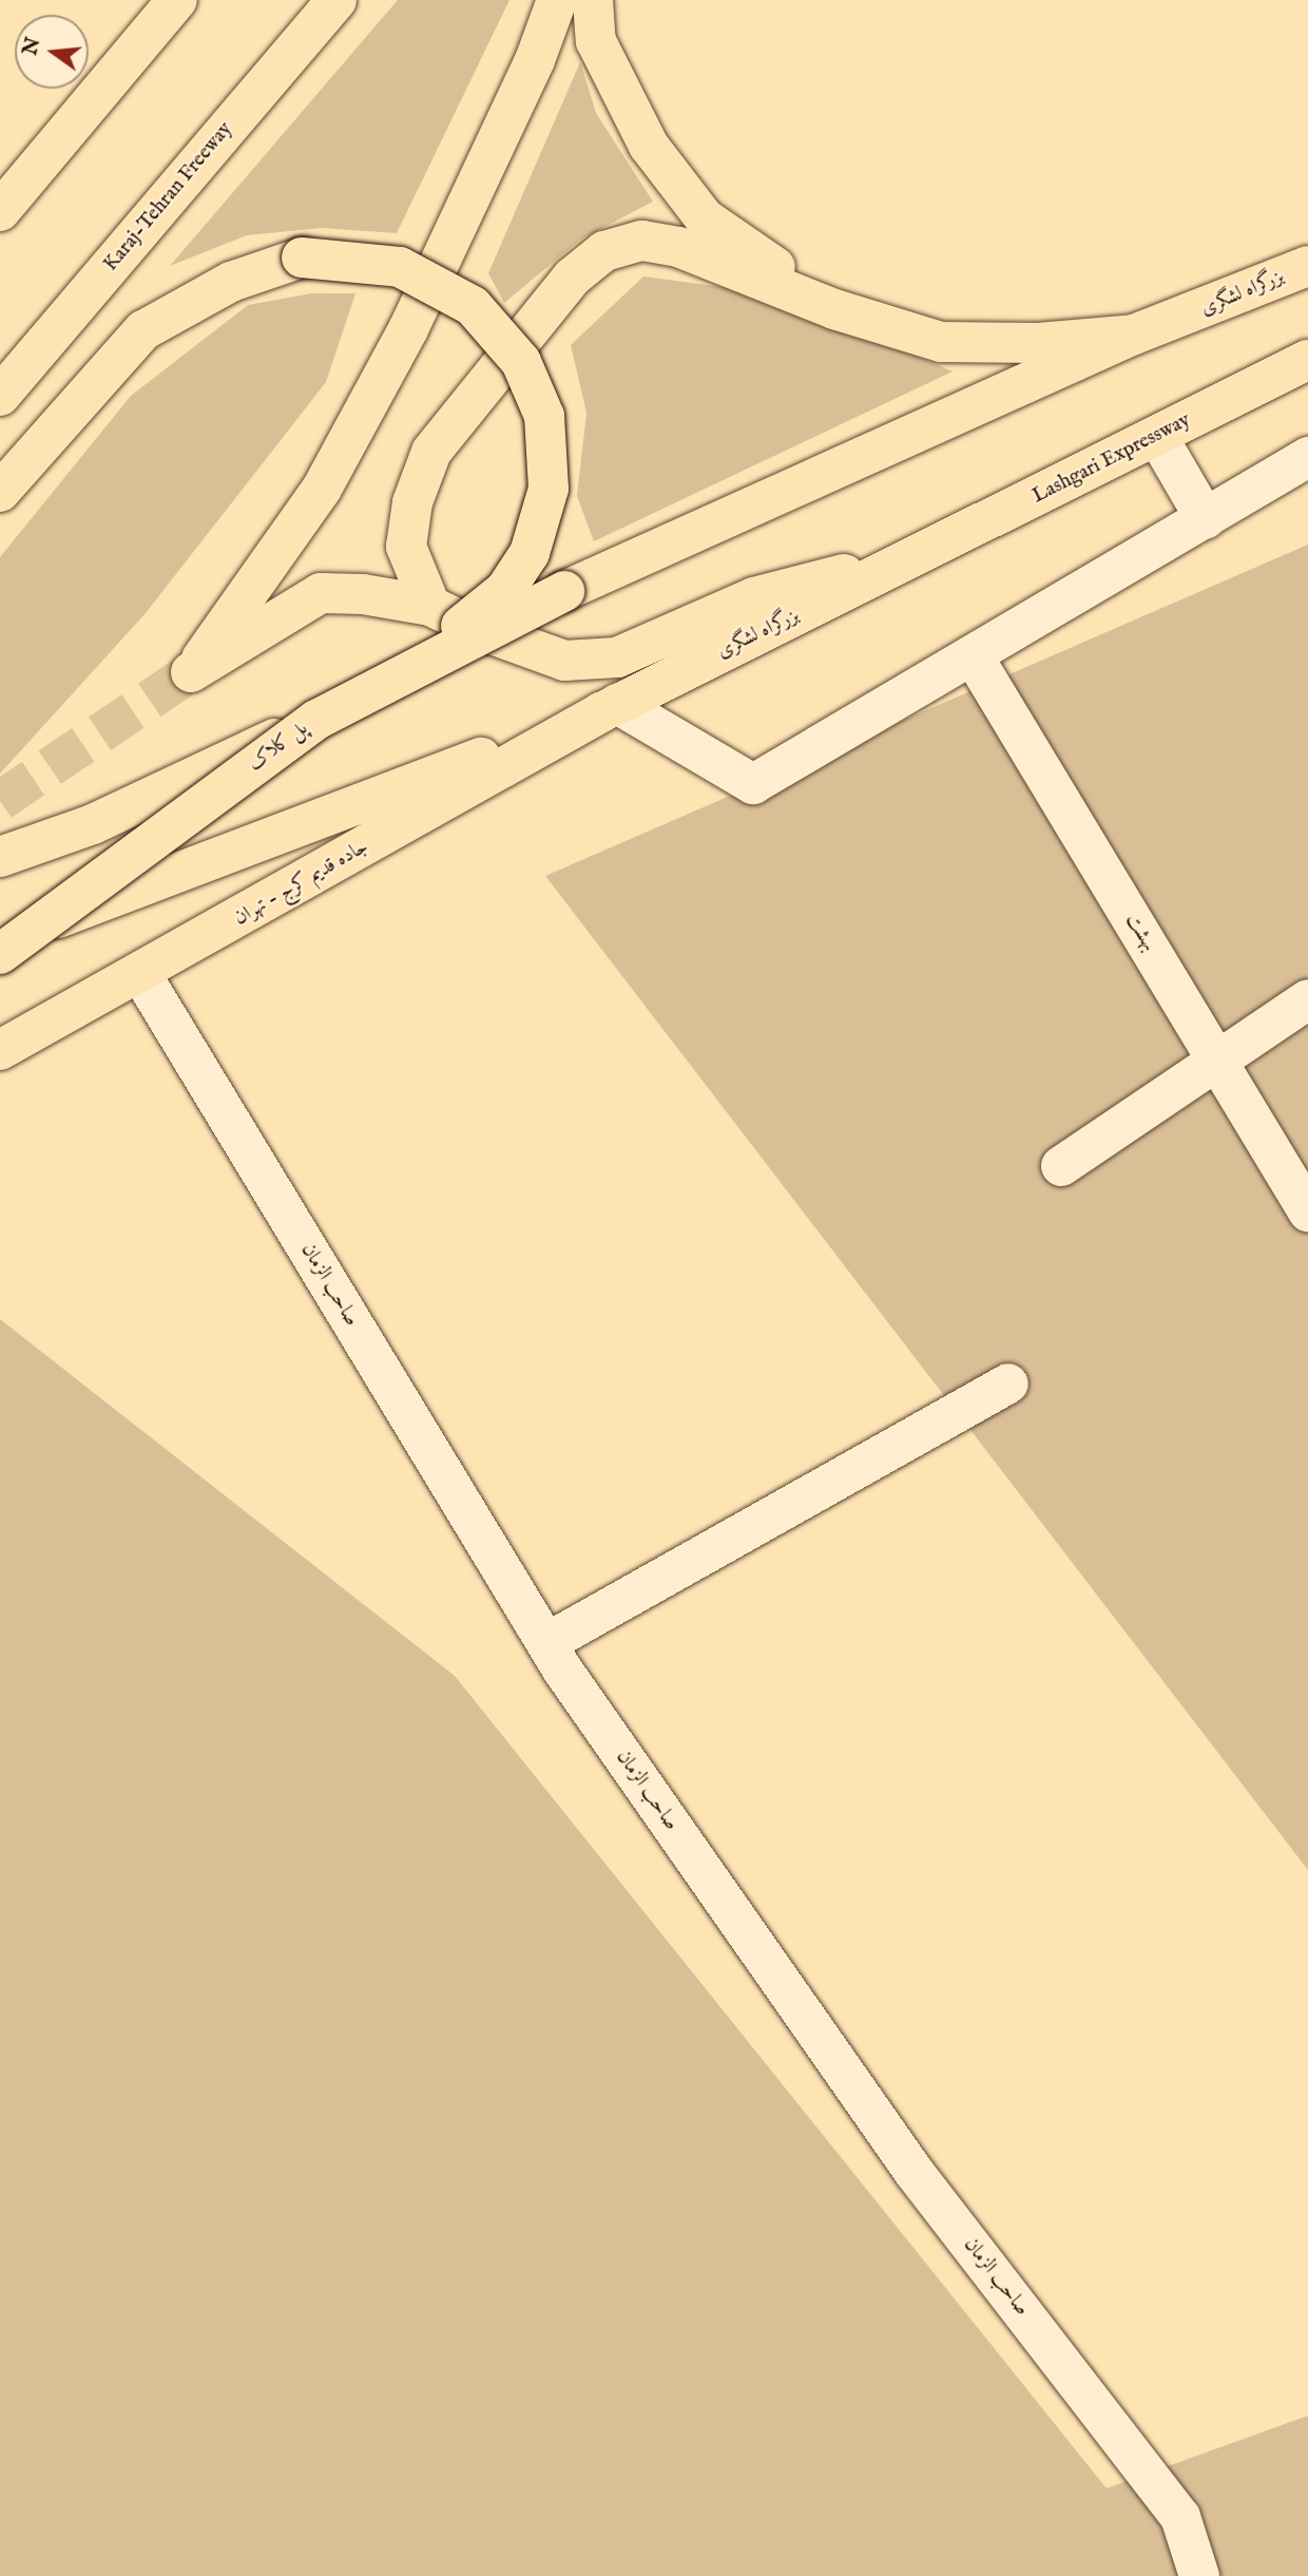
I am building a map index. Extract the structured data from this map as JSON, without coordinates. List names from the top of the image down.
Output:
{
  "streets": {
    "highway": [
      "Karaj-Tehran Freeway",
      "بزرگراه لشگری",
      "Lashgari Expressway",
      "پل کلاک",
      "جاده قدیم کرج - تهران"
    ],
    "street": ["بهشت", "صاحب الزمان"]
  },
  "crossings": [
    ["بزرگراه لشگری", "Lashgari Expressway"],
    ["بزرگراه لشگری", "جاده قدیم کرج - تهران"],
    ["جاده قدیم کرج - تهران", "صاحب الزمان"]
  ],
  "north": "left"
}
